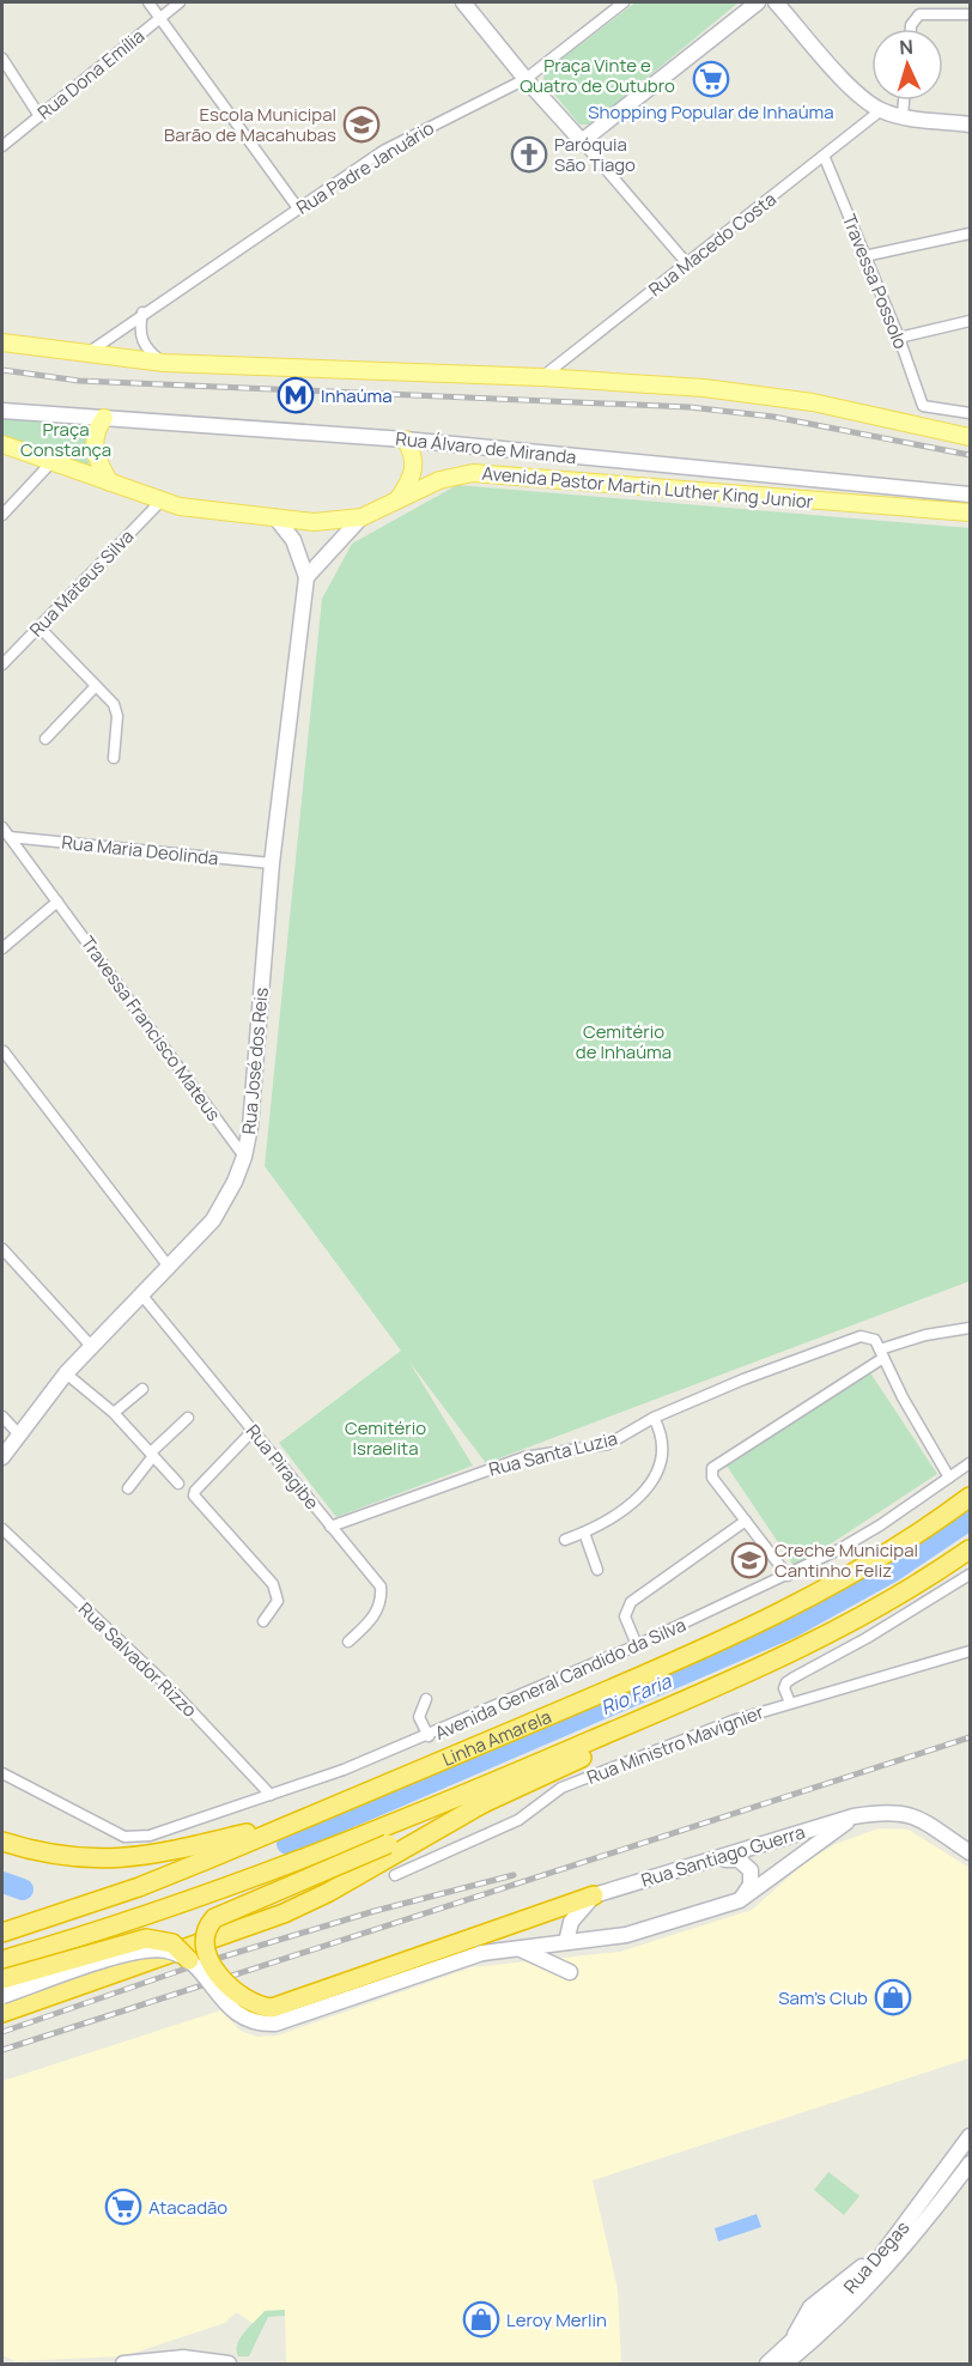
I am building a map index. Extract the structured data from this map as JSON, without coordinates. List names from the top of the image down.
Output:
{
  "streets": {
    "highway": ["Linha Amarela"],
    "main road": [
      "Rua Álvaro de Miranda",
      "Avenida Pastor Martin Luther King Junior",
      "Rua José dos Reis",
      "Rua Santiago Guerra",
      "Rua Degas"
    ],
    "street": [
      "Rua Dona Emília",
      "Rua Padre Januário",
      "Rua Macedo Costa",
      "Travessa Possolo",
      "Rua Mateus Silva",
      "Rua Maria Deolinda",
      "Travessa Francisco Mateus",
      "Rua Santa Luzia",
      "Rua Piragibe",
      "Rua Salvador Rizzo",
      "Avenida General Candido da Silva",
      "Rua Ministro Mavignier"
    ]
  },
  "crossings": [
    ["Rua Macedo Costa", "Travessa Possolo"],
    ["Avenida Pastor Martin Luther King Junior", "Rua Mateus Silva"],
    ["Avenida Pastor Martin Luther King Junior", "Rua José dos Reis"],
    ["Rua Maria Deolinda", "Travessa Francisco Mateus"],
    ["Rua Maria Deolinda", "Rua José dos Reis"],
    ["Travessa Francisco Mateus", "Rua José dos Reis"],
    ["Rua José dos Reis", "Rua Piragibe"],
    ["Rua Santa Luzia", "Rua Piragibe"],
    ["Rua Salvador Rizzo", "Avenida General Candido da Silva"]
  ],
  "water": ["Rio Faria"],
  "parks": [
    "Praça Vinte e Quatro de Outubro",
    "Praça Constança",
    "Cemitério de Inhaúma",
    "Cemitério Israelita"
  ],
  "places": {
    "supermarket": ["Shopping Popular de Inhaúma", "Atacadão"],
    "school or university": ["Escola Municipal Barão de Macahubas", "Creche Municipal Cantinho Feliz"],
    "church": ["Paróquia São Tiago"],
    "metro station": ["Inhaúma"],
    "shop": ["Sam's Club", "Leroy Merlin"]
  },
  "north": "top"
}
